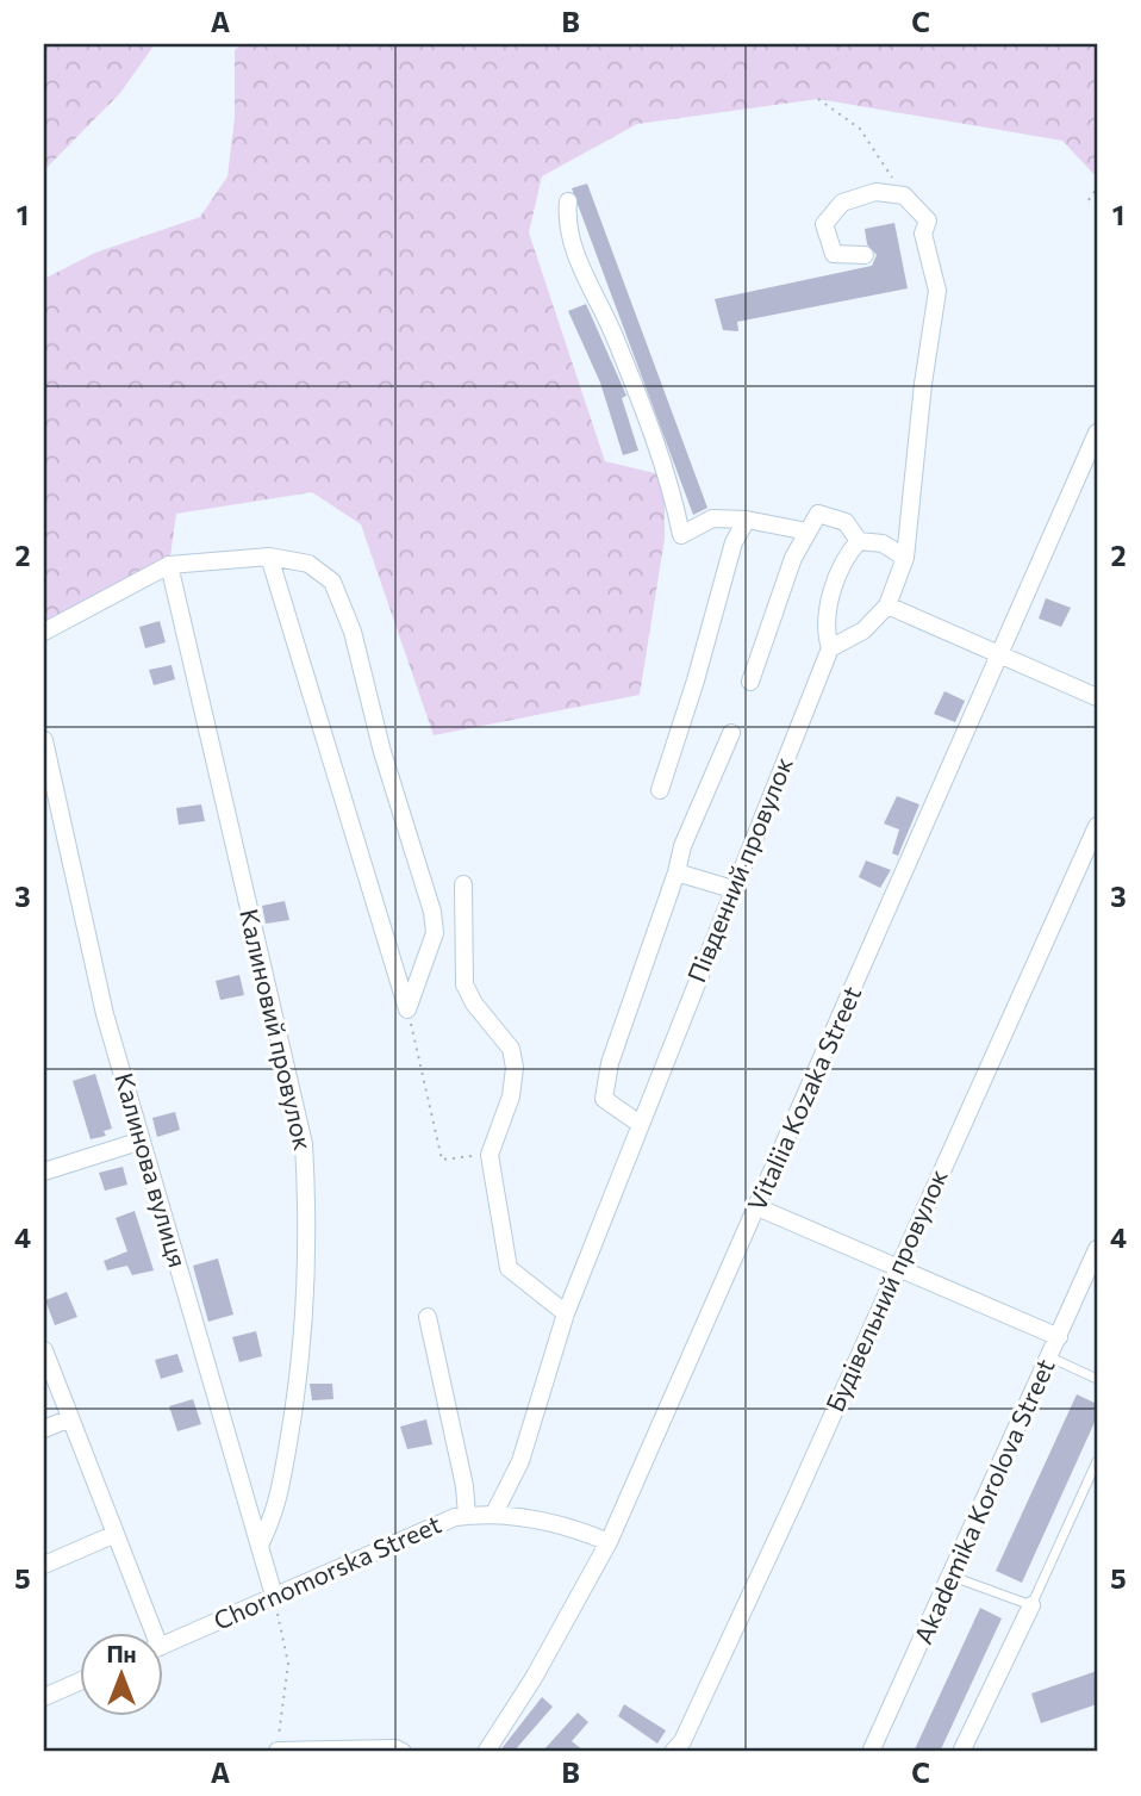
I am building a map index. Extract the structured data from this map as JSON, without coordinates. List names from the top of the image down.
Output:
{
  "streets": {
    "street": [
      "Південний провулок",
      "Калиновий провулок",
      "Vitaliia Kozaka Street",
      "Калинова вулиця",
      "Будівельний провулок",
      "Akademika Korolova Street",
      "Chornomorska Street"
    ]
  },
  "crossings": [
    ["Південний провулок", "Chornomorska Street"],
    ["Калиновий провулок", "Калинова вулиця"],
    ["Vitaliia Kozaka Street", "Chornomorska Street"],
    ["Калинова вулиця", "Chornomorska Street"]
  ],
  "north": "top",
  "grid": {
    "columns": ["A", "B", "C"],
    "rows": [
      "1",
      "2",
      "3",
      "4",
      "5"
    ]
  }
}
